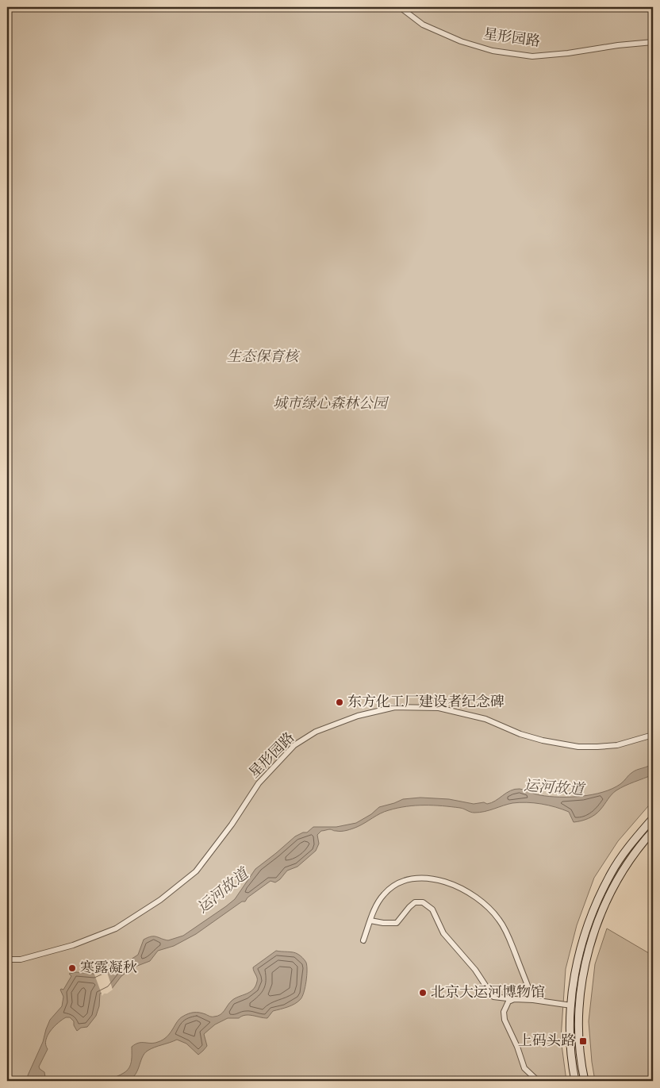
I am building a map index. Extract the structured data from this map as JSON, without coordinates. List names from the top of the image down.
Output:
{
  "streets": {
    "street": ["星形园路"]
  },
  "water": ["运河故道"],
  "parks": ["生态保育核", "城市绿心森林公园"],
  "places": {
    "other": ["东方化工厂建设者纪念碑", "寒露凝秋", "北京大运河博物馆"],
    "transit": ["上码头路"]
  }
}
